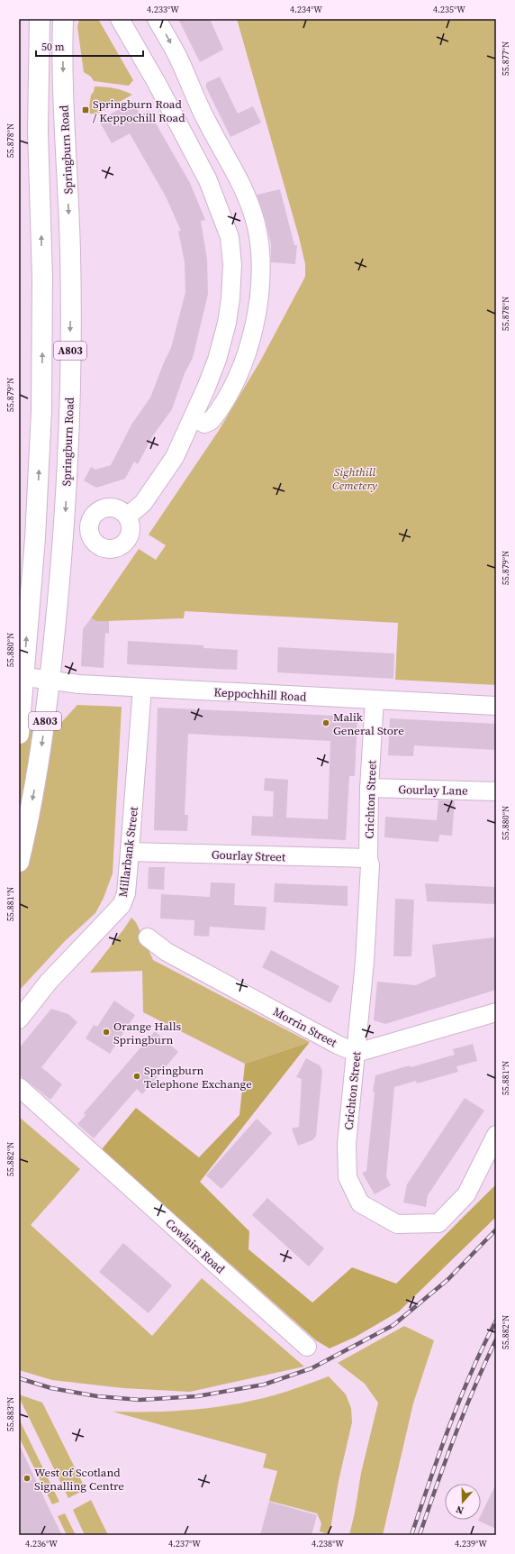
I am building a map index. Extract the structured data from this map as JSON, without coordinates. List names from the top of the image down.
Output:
{
  "streets": {
    "main road": ["Springburn Road", "A803"],
    "street": [
      "Keppochhill Road",
      "Gourlay Lane",
      "Crichton Street",
      "Millarbank Street",
      "Gourlay Street",
      "Morrin Street",
      "Cowlairs Road"
    ]
  },
  "crossings": [
    ["Springburn Road", "Keppochhill Road"],
    ["A803", "Keppochhill Road"],
    ["Keppochhill Road", "Crichton Street"],
    ["Keppochhill Road", "Millarbank Street"],
    ["Gourlay Lane", "Crichton Street"],
    ["Crichton Street", "Gourlay Street"],
    ["Crichton Street", "Morrin Street"],
    ["Millarbank Street", "Gourlay Street"]
  ],
  "parks": ["Sighthill Cemetery"],
  "places": {
    "transit": ["Springburn Road / Keppochill Road"],
    "other": [
      "Malik General Store",
      "Orange Halls Springburn",
      "Springburn Telephone Exchange",
      "West of Scotland Signalling Centre"
    ]
  },
  "scale_bar": "50 m",
  "north": "bottom",
  "coordinates": [
    "4.233°W",
    "4.234°W",
    "4.235°W",
    "55.877°N",
    "55.878°N",
    "55.879°N",
    "55.880°N",
    "55.881°N",
    "55.882°N",
    "55.883°N",
    "4.236°W",
    "4.237°W",
    "4.238°W",
    "4.239°W"
  ]
}
